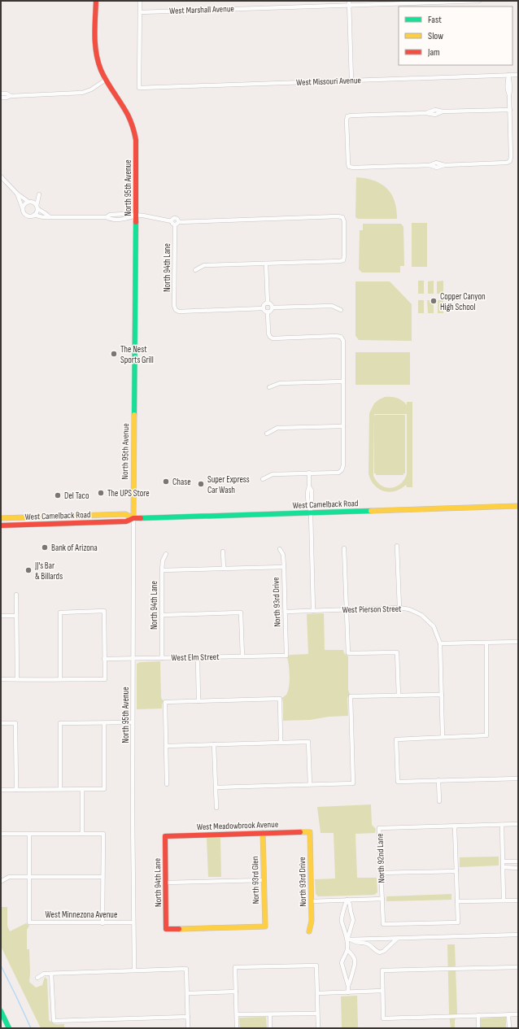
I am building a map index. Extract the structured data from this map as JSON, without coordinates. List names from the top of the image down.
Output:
{
  "streets": {
    "main road": [
      "North 95th Avenue",
      "North 94th Lane",
      "West Camelback Road",
      "North 93rd Drive",
      "West Meadowbrook Avenue",
      "North 93rd Glen"
    ],
    "street": [
      "West Marshall Avenue",
      "West Missouri Avenue",
      "West Pierson Street",
      "West Elm Street",
      "North 92nd Lane",
      "West Minnezona Avenue"
    ]
  },
  "crossings": [
    ["West Marshall Avenue", "West Missouri Avenue"],
    ["North 95th Avenue", "West Camelback Road"],
    ["North 95th Avenue", "West Elm Street"],
    ["North 95th Avenue", "West Minnezona Avenue"],
    ["North 94th Lane", "West Elm Street"],
    ["North 94th Lane", "West Meadowbrook Avenue"],
    ["North 94th Lane", "North 93rd Glen"],
    ["North 93rd Drive", "West Pierson Street"],
    ["North 93rd Drive", "West Elm Street"],
    ["North 93rd Drive", "West Meadowbrook Avenue"],
    ["West Meadowbrook Avenue", "North 93rd Glen"]
  ],
  "places": [
    "Copper Canyon High School",
    "The Nest Sports Grill",
    "Chase",
    "Super Express Car Wash",
    "The UPS Store",
    "Del Taco",
    "Bank of Arizona",
    "JJ's Bar & Billards"
  ],
  "legend": ["Fast", "Slow", "Jam"]
}
